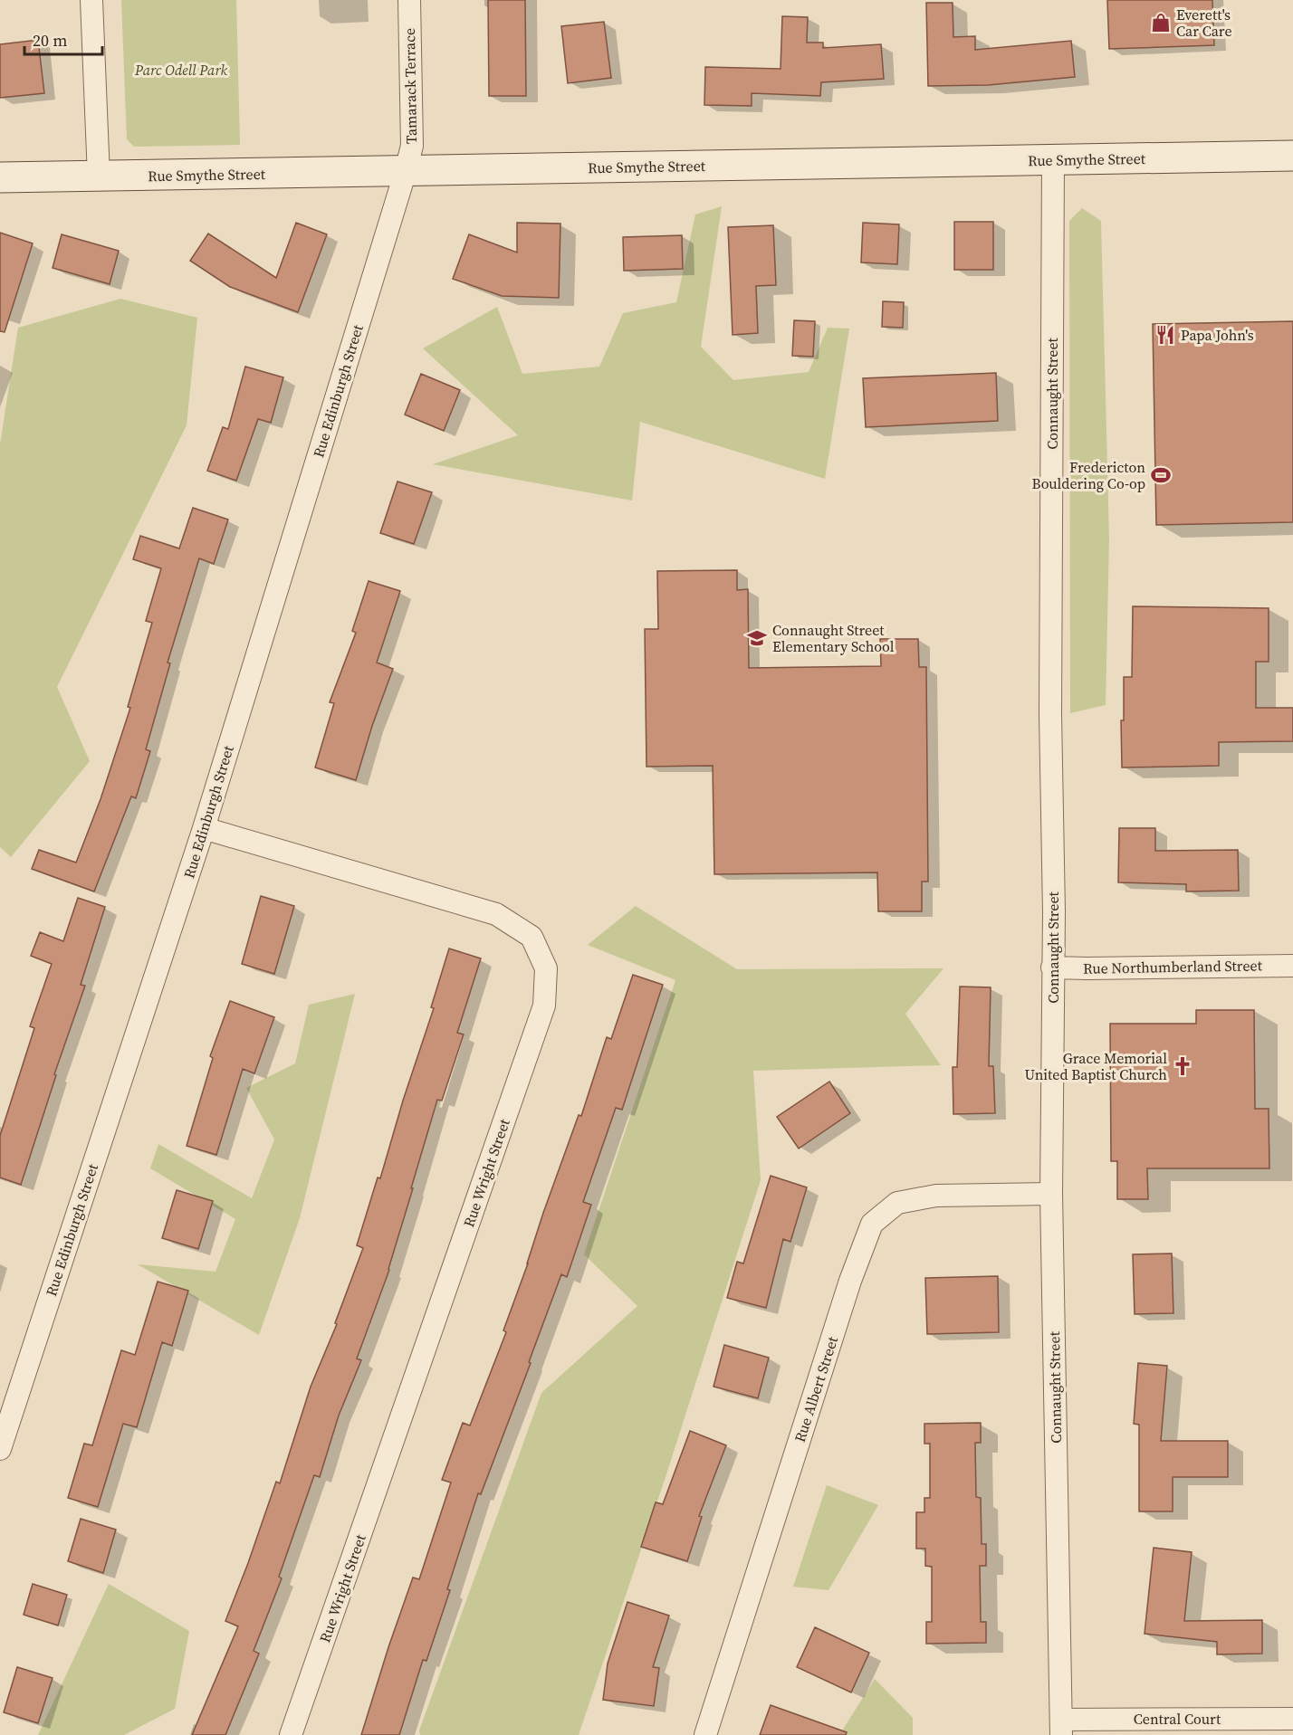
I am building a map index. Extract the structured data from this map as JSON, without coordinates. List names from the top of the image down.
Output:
{
  "streets": {
    "main road": ["Rue Smythe Street"],
    "street": [
      "Tamarack Terrace",
      "Rue Edinburgh Street",
      "Connaught Street",
      "Rue Northumberland Street",
      "Rue Wright Street",
      "Rue Albert Street",
      "Central Court"
    ]
  },
  "crossings": [
    ["Tamarack Terrace", "Rue Smythe Street"],
    ["Tamarack Terrace", "Rue Edinburgh Street"],
    ["Rue Smythe Street", "Rue Edinburgh Street"],
    ["Rue Smythe Street", "Connaught Street"],
    ["Rue Edinburgh Street", "Rue Wright Street"],
    ["Connaught Street", "Rue Northumberland Street"],
    ["Connaught Street", "Rue Albert Street"],
    ["Connaught Street", "Central Court"]
  ],
  "parks": ["Parc Odell Park"],
  "places": {
    "shop": ["Everett's Car Care"],
    "restaurant": ["Papa John's"],
    "sports": ["Fredericton Bouldering Co-op"],
    "school or university": ["Connaught Street Elementary School"],
    "church": ["Grace Memorial United Baptist Church"]
  },
  "scale_bar": "20 m"
}
